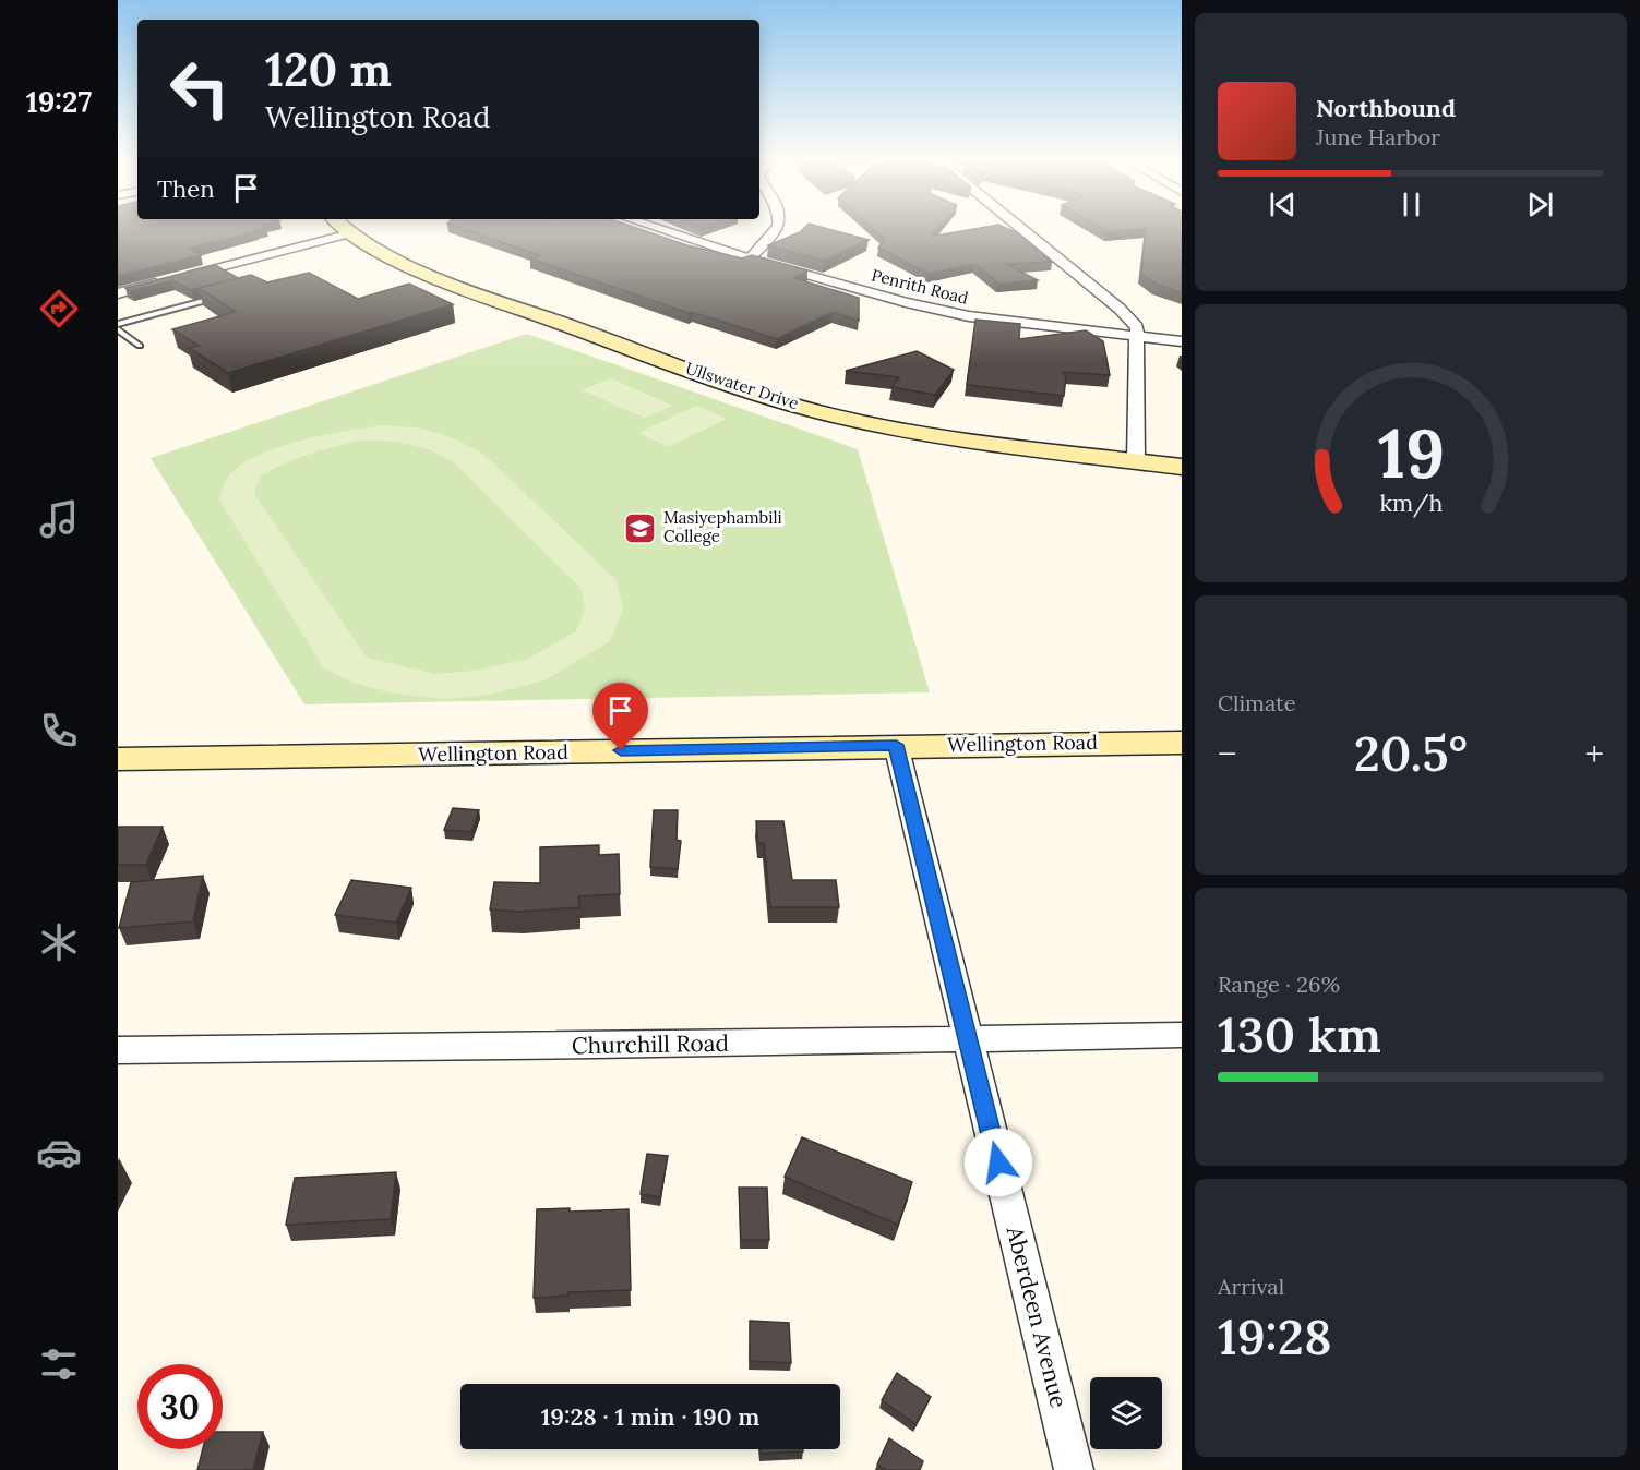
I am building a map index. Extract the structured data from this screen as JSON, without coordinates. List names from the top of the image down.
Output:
{
  "streets": {
    "street": [
      "Penrith Road",
      "Ullswater Drive",
      "Wellington Road",
      "Churchill Road",
      "Aberdeen Avenue"
    ]
  },
  "crossings": [
    ["Wellington Road", "Aberdeen Avenue"],
    ["Churchill Road", "Aberdeen Avenue"]
  ],
  "places": {
    "school or university": ["Masiyephambili College"]
  },
  "page": {
    "tabs": "19:27",
    "turn": ["120 m", "Wellington Road"],
    "song": ["Northbound", "June Harbor"],
    "then": "Then",
    "tile": [
      "Climate",
      ["Range · 26%", "130 km"],
      ["Arrival", "19:28"]
    ],
    "heat": ["−", "20.5°", "+"],
    "limit": "30",
    "trip": "19:28 · 1 min · 190 m",
    "gauge": ["19", "km/h"]
  }
}
